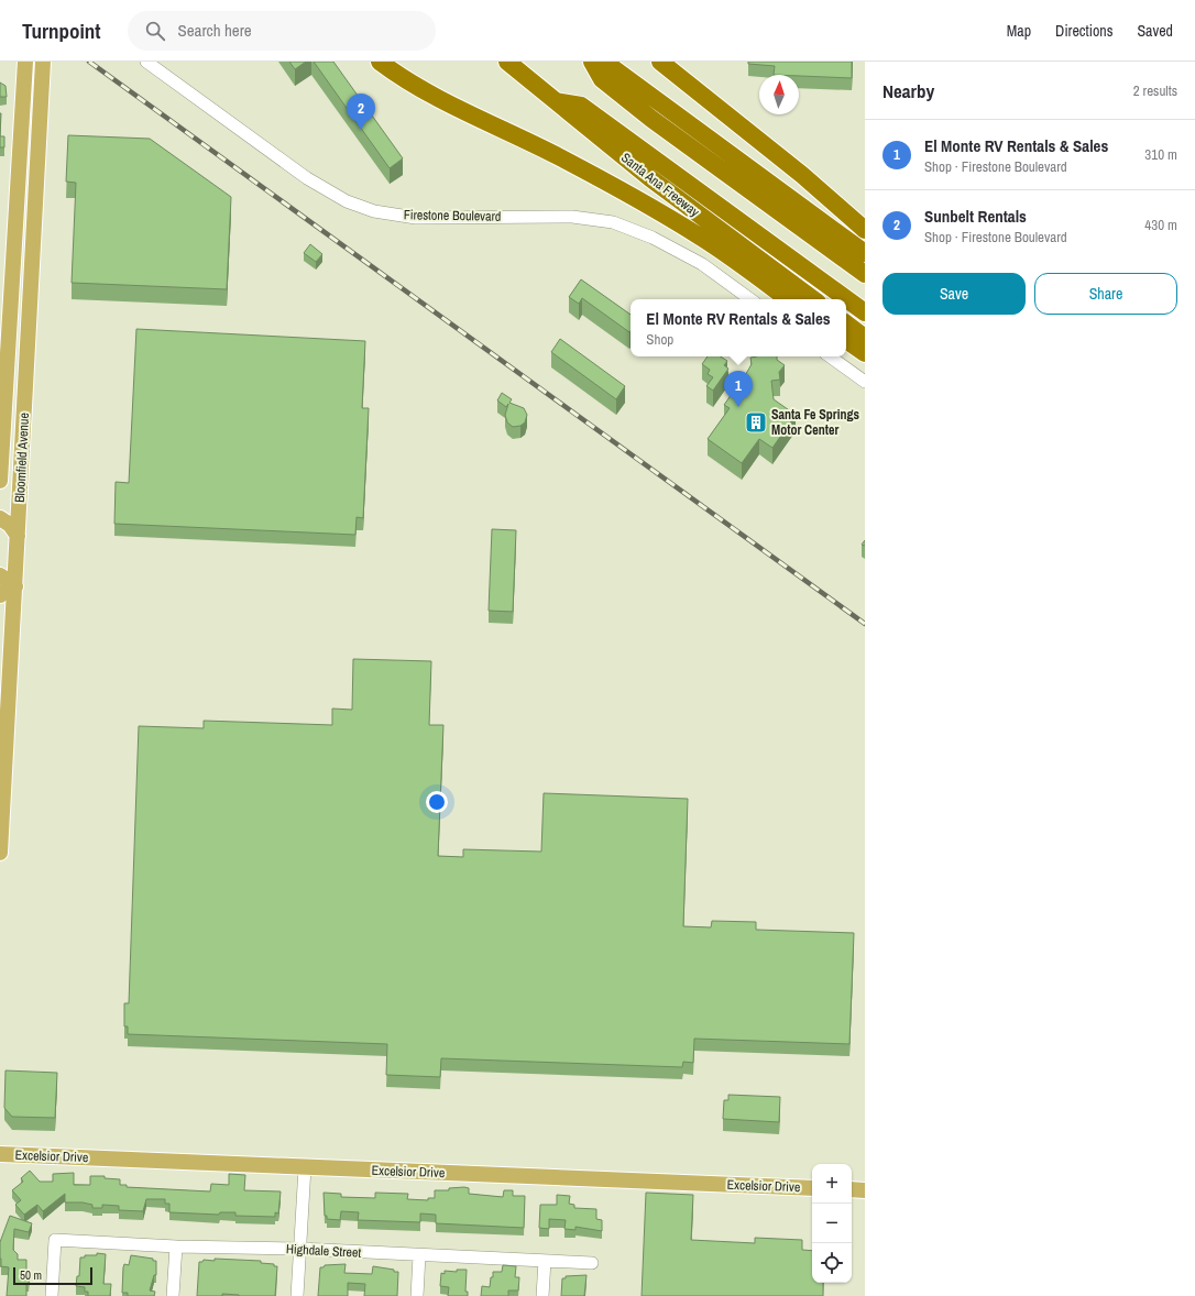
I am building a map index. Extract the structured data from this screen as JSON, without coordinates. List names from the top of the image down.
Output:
{
  "streets": {
    "highway": ["Santa Ana Freeway"],
    "main road": ["Bloomfield Avenue", "Excelsior Drive"],
    "street": ["Firestone Boulevard", "Highdale Street"]
  },
  "places": {
    "building": ["Santa Fe Springs Motor Center"]
  },
  "scale_bar": "50 m",
  "north": "top",
  "page": {
    "header": "Turnpoint",
    "search": "Search here",
    "nav": ["Map", "Directions", "Saved"],
    "heading": ["Nearby", "2 results"],
    "pins": ["2", "1"],
    "list": [
      {
        "mark": "1",
        "name": "El Monte RV Rentals & Sales",
        "note": "Shop · Firestone Boulevard",
        "value": "310 m"
      },
      {
        "mark": "2",
        "name": "Sunbelt Rentals",
        "note": "Shop · Firestone Boulevard",
        "value": "430 m"
      }
    ],
    "buttons": ["Save", "Share"],
    "popup": ["El Monte RV Rentals & Sales", "Shop"],
    "map_buttons": ["+", "−"],
    "scale": "50 m"
  }
}
